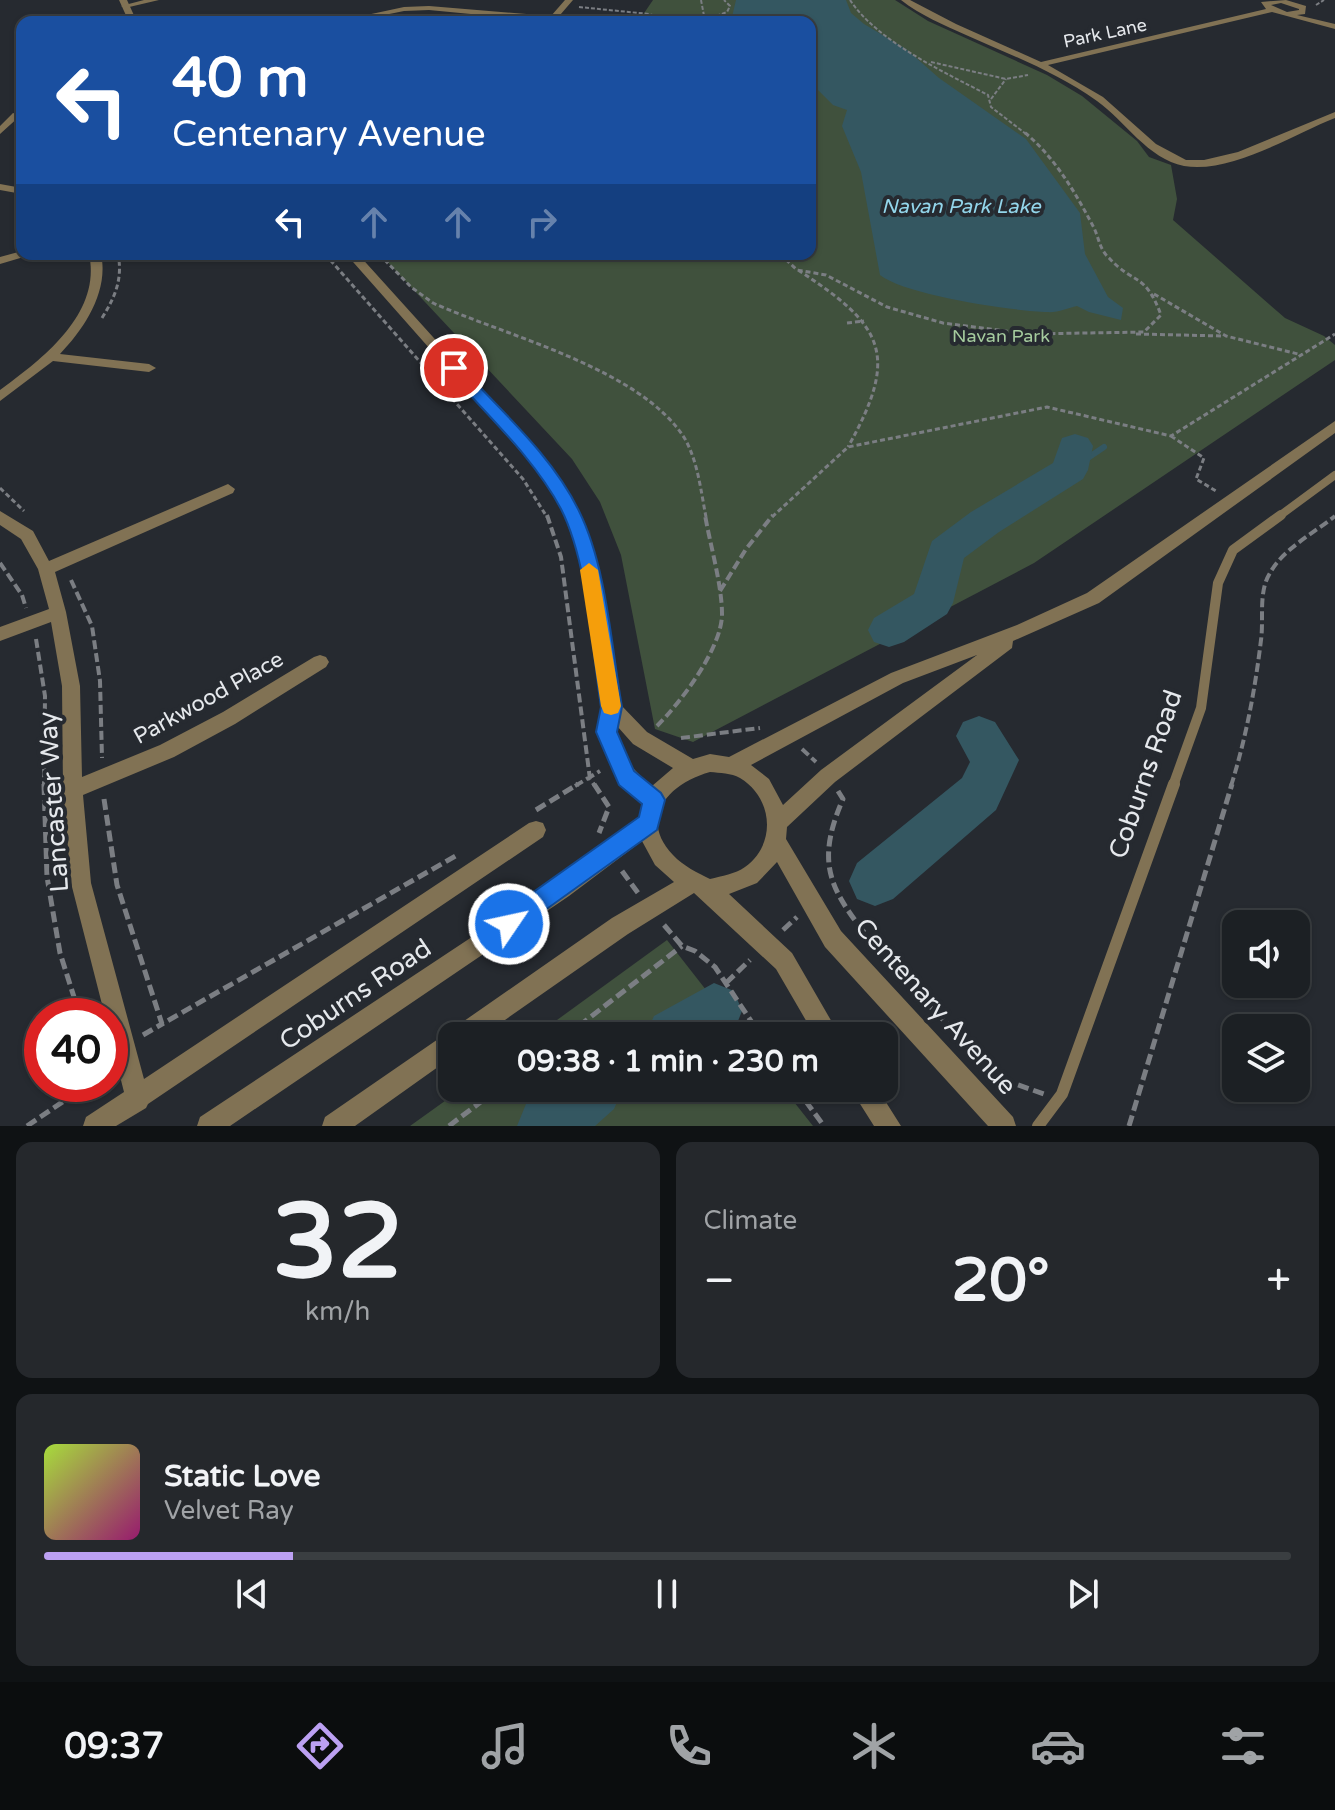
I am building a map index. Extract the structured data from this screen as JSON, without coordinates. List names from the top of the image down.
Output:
{
  "streets": {
    "street": [
      "Park Lane",
      "Parkwood Place",
      "Coburns Road",
      "Lancaster Way",
      "Centenary Avenue"
    ]
  },
  "crossings": [
    ["Parkwood Place", "Lancaster Way"],
    ["Coburns Road", "Lancaster Way"],
    ["Coburns Road", "Centenary Avenue"]
  ],
  "water": ["Navan Park Lake"],
  "parks": ["Navan Park"],
  "page": {
    "turn": ["40 m", "Centenary Avenue"],
    "limit": "40",
    "trip": "09:38 · 1 min · 230 m",
    "tile": [
      ["32", "km/h"],
      "Climate"
    ],
    "heat": ["−", "20°", "+"],
    "song": ["Static Love", "Velvet Ray"],
    "tabs": "09:37"
  }
}
